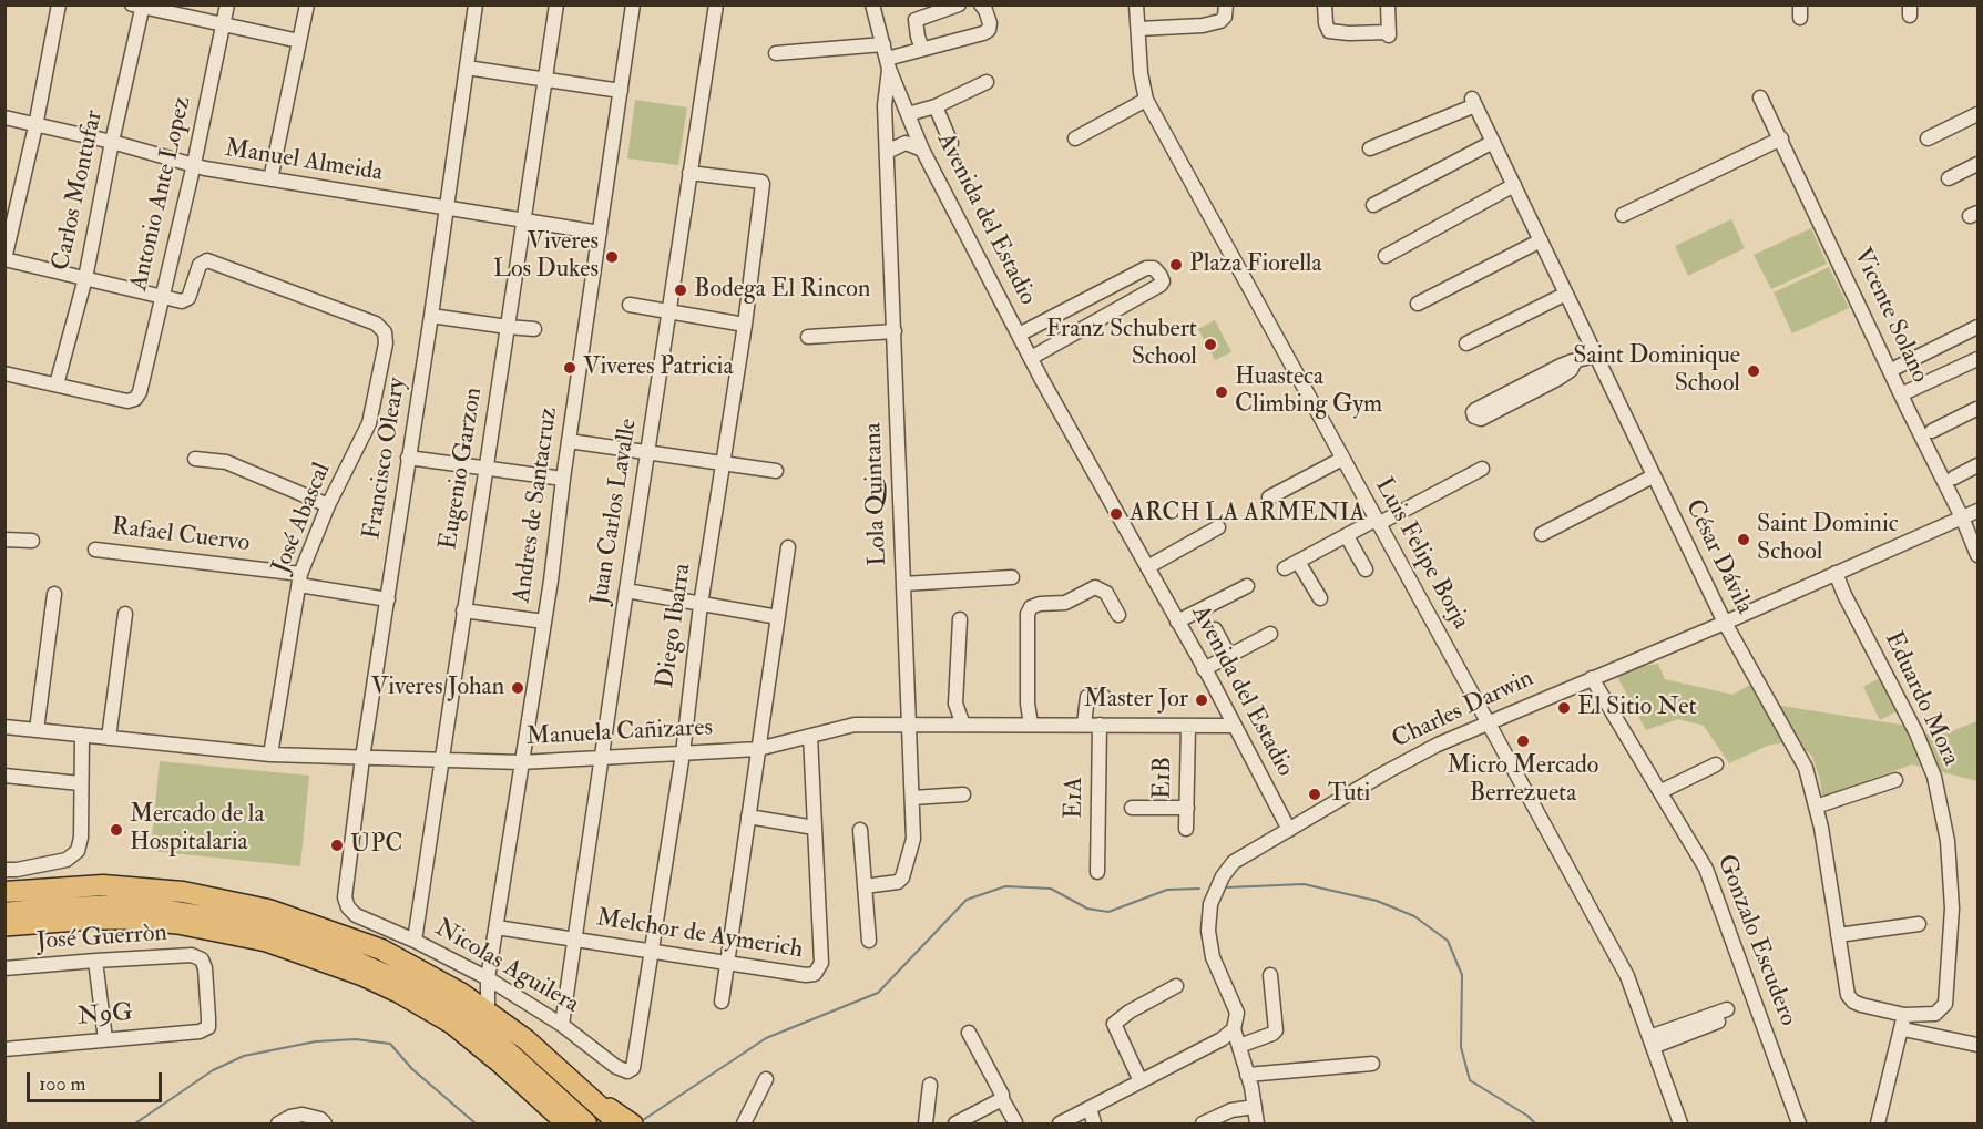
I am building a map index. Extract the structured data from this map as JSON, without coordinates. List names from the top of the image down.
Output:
{
  "streets": {
    "street": [
      "Manuel Almeida",
      "Carlos Montufar",
      "Antonio Ante Lopez",
      "Avenida del Estadio",
      "Vicente Solano",
      "Francisco Oleary",
      "Eugenio Garzon",
      "Lola Quintana",
      "Andres de Santacruz",
      "Juan Carlos Lavalle",
      "José Abascal",
      "Rafael Cuervo",
      "Luis Felipe Borja",
      "César Dávila",
      "Diego Ibarra",
      "Eduardo Mora",
      "Charles Darwin",
      "Manuela Cañizares",
      "E1B",
      "E1A",
      "Melchor de Aymerich",
      "José Guerròn",
      "Gonzalo Escudero",
      "Nicolas Aguilera",
      "N9G"
    ]
  },
  "crossings": [
    ["Manuel Almeida", "Carlos Montufar"],
    ["Manuel Almeida", "Antonio Ante Lopez"],
    ["Manuel Almeida", "Francisco Oleary"],
    ["Manuel Almeida", "Eugenio Garzon"],
    ["Manuel Almeida", "Andres de Santacruz"],
    ["Carlos Montufar", "Antonio Ante Lopez"],
    ["Antonio Ante Lopez", "José Abascal"],
    ["Avenida del Estadio", "Lola Quintana"],
    ["Avenida del Estadio", "Charles Darwin"],
    ["Avenida del Estadio", "Manuela Cañizares"],
    ["Vicente Solano", "Charles Darwin"],
    ["Francisco Oleary", "Rafael Cuervo"],
    ["Francisco Oleary", "Manuela Cañizares"],
    ["Francisco Oleary", "Nicolas Aguilera"],
    ["Eugenio Garzon", "Manuela Cañizares"],
    ["Eugenio Garzon", "Nicolas Aguilera"],
    ["Lola Quintana", "Manuela Cañizares"],
    ["Andres de Santacruz", "Manuela Cañizares"],
    ["Andres de Santacruz", "Melchor de Aymerich"],
    ["Andres de Santacruz", "Nicolas Aguilera"],
    ["Juan Carlos Lavalle", "Diego Ibarra"],
    ["Juan Carlos Lavalle", "Manuela Cañizares"],
    ["Juan Carlos Lavalle", "Melchor de Aymerich"],
    ["Juan Carlos Lavalle", "Nicolas Aguilera"],
    ["José Abascal", "Rafael Cuervo"],
    ["José Abascal", "Manuela Cañizares"],
    ["Luis Felipe Borja", "Charles Darwin"],
    ["César Dávila", "Eduardo Mora"],
    ["César Dávila", "Charles Darwin"],
    ["Diego Ibarra", "Manuela Cañizares"],
    ["Diego Ibarra", "Melchor de Aymerich"],
    ["Diego Ibarra", "Nicolas Aguilera"],
    ["Eduardo Mora", "Charles Darwin"],
    ["Charles Darwin", "Gonzalo Escudero"],
    ["Manuela Cañizares", "E1B"],
    ["Manuela Cañizares", "E1A"],
    ["Manuela Cañizares", "Melchor de Aymerich"],
    ["José Guerròn", "N9G"]
  ],
  "places": [
    "Viveres Los Dukes",
    "Plaza Fiorella",
    "Bodega El Rincon",
    "Franz Schubert School",
    "Viveres Patricia",
    "Saint Dominique School",
    "Huasteca Climbing Gym",
    "ARCH LA ARMENIA",
    "Saint Dominic School",
    "Viveres Johan",
    "Master Jor",
    "El Sitio Net",
    "Micro Mercado Berrezueta",
    "Tuti",
    "Mercado de la Hospitalaria",
    "UPC"
  ],
  "scale_bar": "100 m"
}
